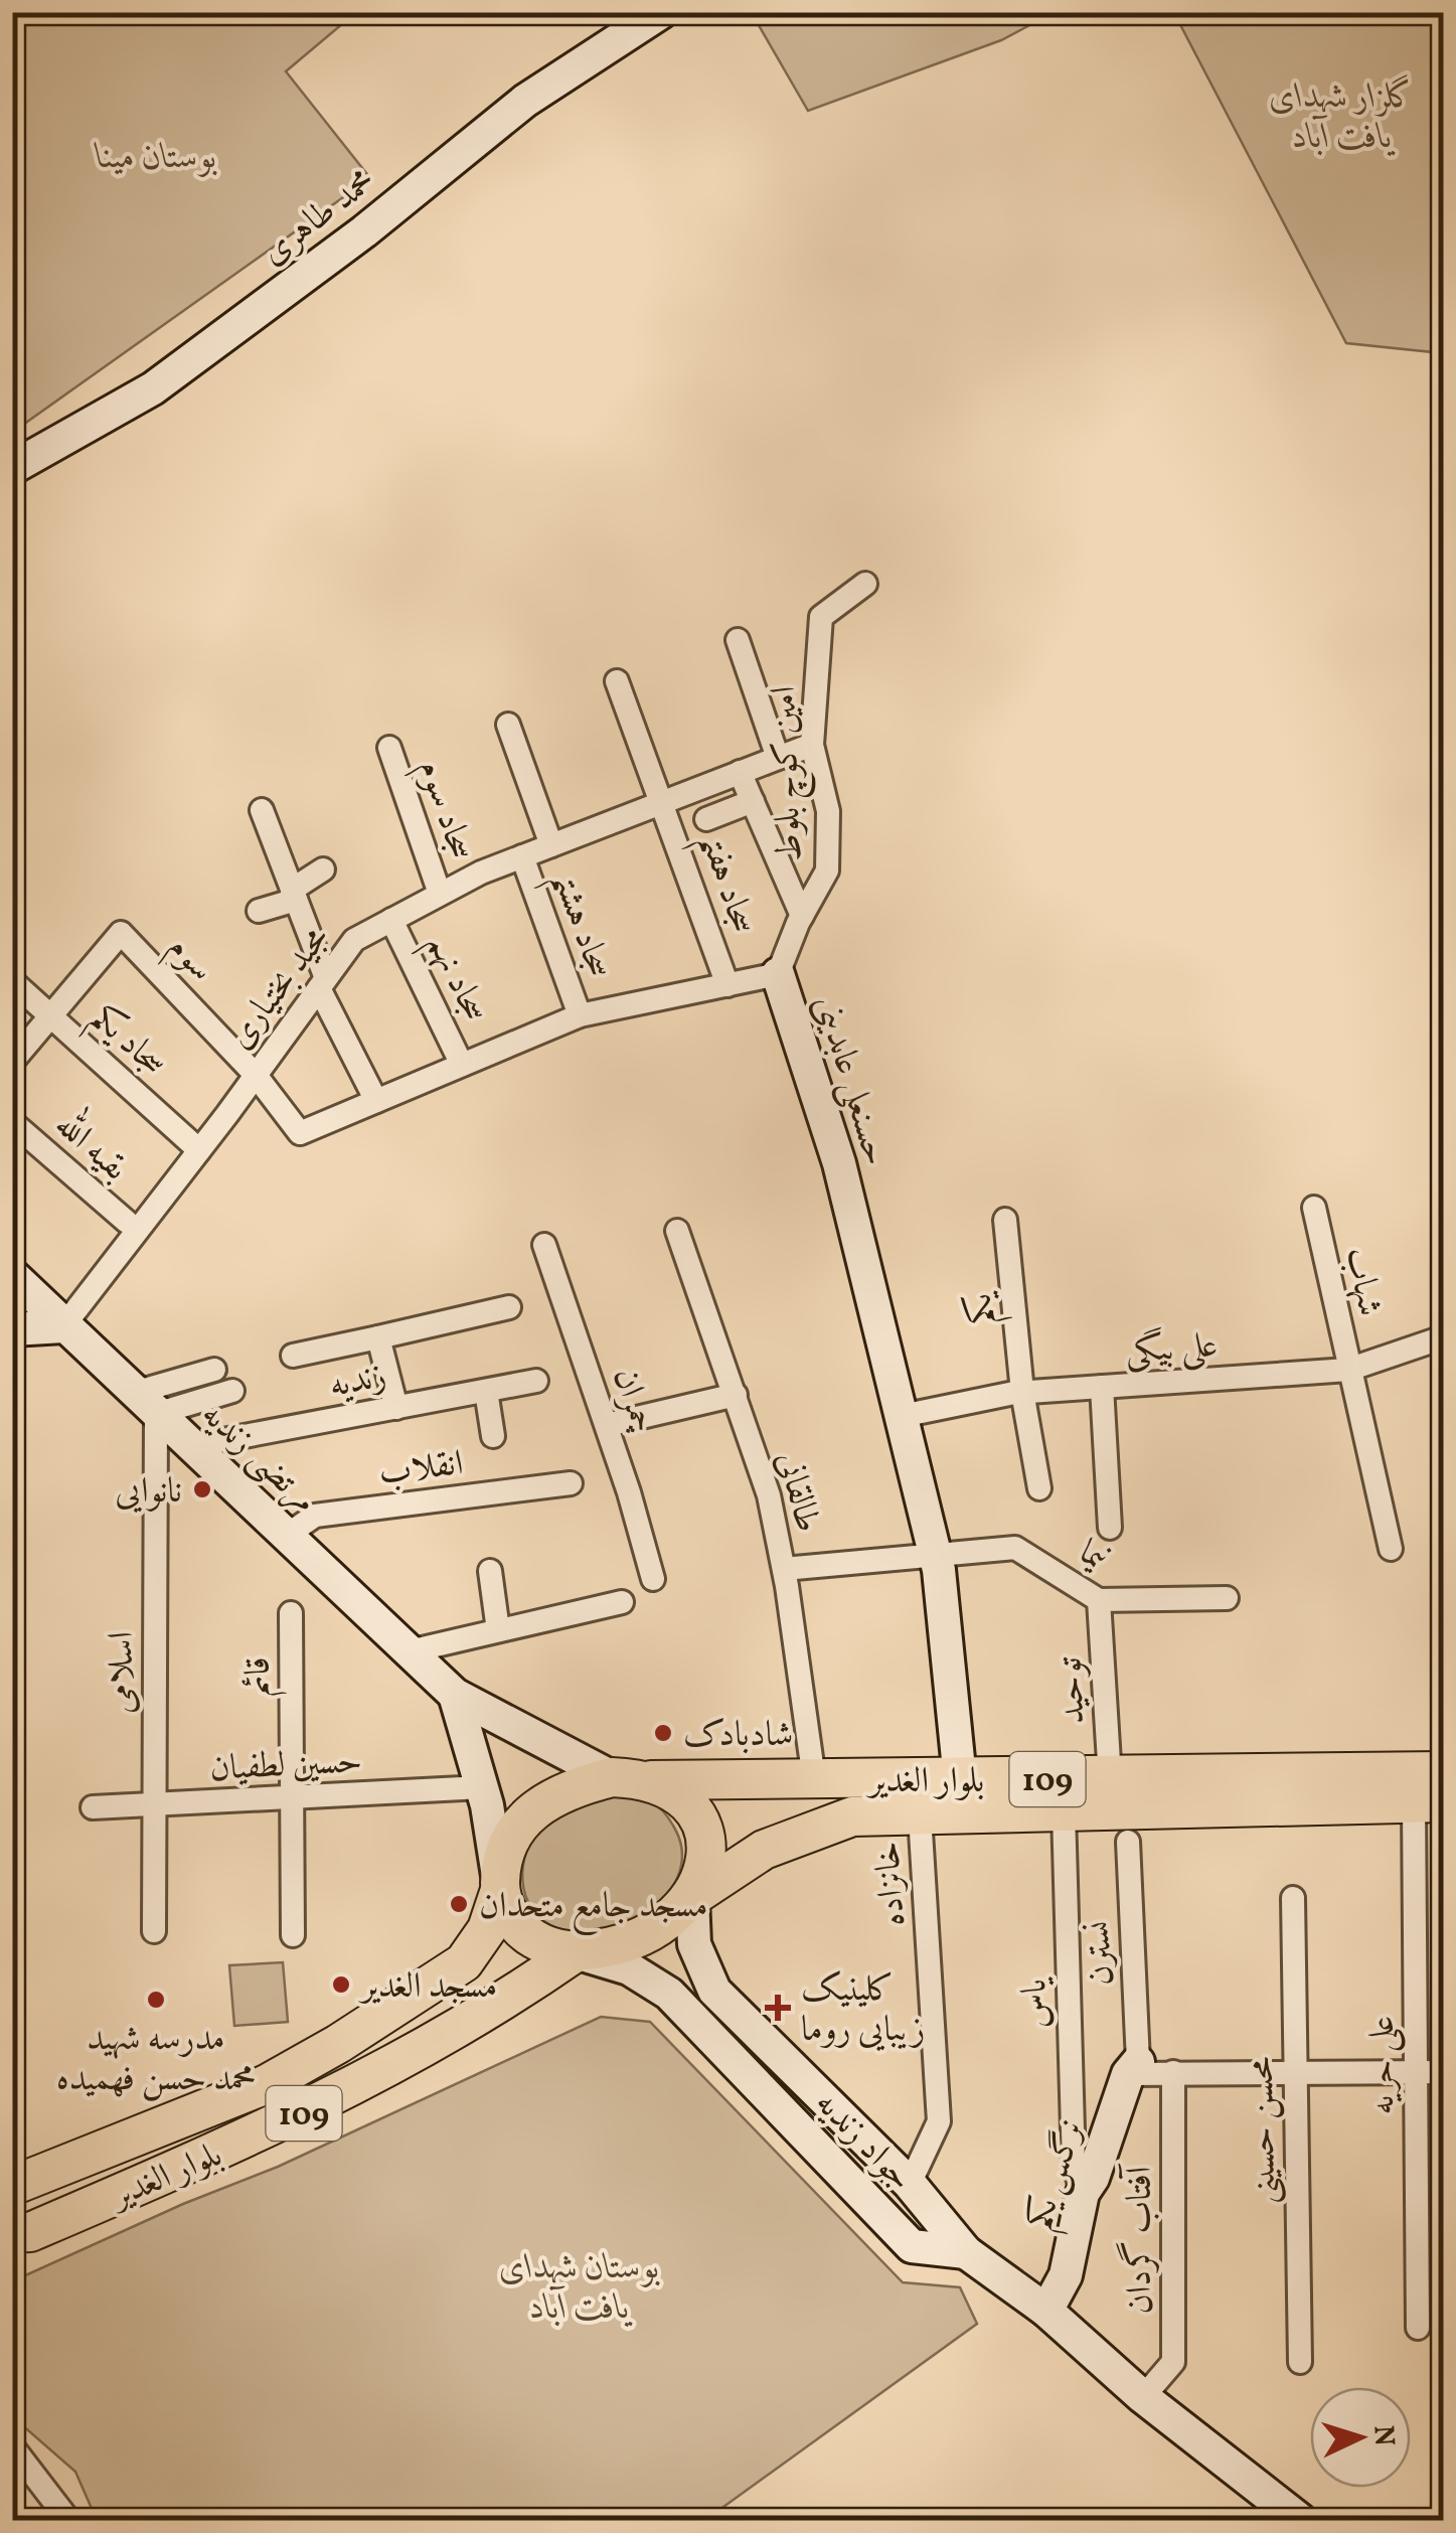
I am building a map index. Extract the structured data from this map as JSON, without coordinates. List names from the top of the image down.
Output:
{
  "streets": {
    "main road": [
      "محمد طاهری",
      "حسنعلی عابدینی",
      "مرتضی زندیه",
      "بلوار الغدیر",
      "109",
      "جواد زندیه",
      "نرگس یکم"
    ],
    "street": [
      "امین کوچ بلوط",
      "سجاد سوم",
      "سجاد هفتم",
      "سجاد هشتم",
      "سوم",
      "سجاد نهم",
      "مجید بختیاری",
      "سجاد یکم",
      "بقیه الله",
      "شهاب",
      "یکم",
      "علی بیگی",
      "زندیه",
      "چمران",
      "انقلاب",
      "طالقانی",
      "نیما",
      "اسلامی",
      "قائم",
      "توحید",
      "حسین لطفیان",
      "خانزاده",
      "نسترن",
      "یاس",
      "علی حریه",
      "محسن حسینی",
      "آفتاب گردان"
    ]
  },
  "crossings": [
    ["امین کوچ بلوط", "مجید بختیاری"],
    ["امین کوچ بلوط", "حسنعلی عابدینی"],
    ["سجاد سوم", "مجید بختیاری"],
    ["سجاد هفتم", "مجید بختیاری"],
    ["سجاد هفتم", "حسنعلی عابدینی"],
    ["سجاد هشتم", "مجید بختیاری"],
    ["سجاد هشتم", "حسنعلی عابدینی"],
    ["سوم", "مجید بختیاری"],
    ["سوم", "سجاد یکم"],
    ["سوم", "حسنعلی عابدینی"],
    ["سجاد نهم", "مجید بختیاری"],
    ["سجاد نهم", "حسنعلی عابدینی"],
    ["مجید بختیاری", "سجاد یکم"],
    ["مجید بختیاری", "حسنعلی عابدینی"],
    ["مجید بختیاری", "مرتضی زندیه"],
    ["حسنعلی عابدینی", "علی بیگی"],
    ["حسنعلی عابدینی", "نیما"],
    ["حسنعلی عابدینی", "بلوار الغدیر"],
    ["شهاب", "علی بیگی"],
    ["یکم", "علی بیگی"],
    ["زندیه", "مرتضی زندیه"],
    ["مرتضی زندیه", "انقلاب"],
    ["مرتضی زندیه", "اسلامی"],
    ["طالقانی", "نیما"],
    ["طالقانی", "بلوار الغدیر"],
    ["نیما", "توحید"],
    ["اسلامی", "حسین لطفیان"],
    ["قائم", "حسین لطفیان"],
    ["توحید", "بلوار الغدیر"],
    ["بلوار الغدیر", "خانزاده"],
    ["بلوار الغدیر", "یاس"],
    ["بلوار الغدیر", "علی حریه"],
    ["بلوار الغدیر", "جواد زندیه"],
    ["خانزاده", "جواد زندیه"],
    ["نسترن", "نرگس یکم"],
    ["یاس", "نرگس یکم"],
    ["جواد زندیه", "نرگس یکم"],
    ["جواد زندیه", "آفتاب گردان"]
  ],
  "parks": ["گلزار شهدای یافت آباد", "بوستان مینا", "بوستان شهدای یافت آباد"],
  "places": {
    "other": [
      "نانوایی",
      "شادبادک",
      "مسجد جامع متحدان",
      "مسجد الغدیر",
      "مدرسه شهید محمد حسن فهمیده"
    ],
    "health": ["کلینیک زیبایی روما"]
  },
  "north": "right"
}
